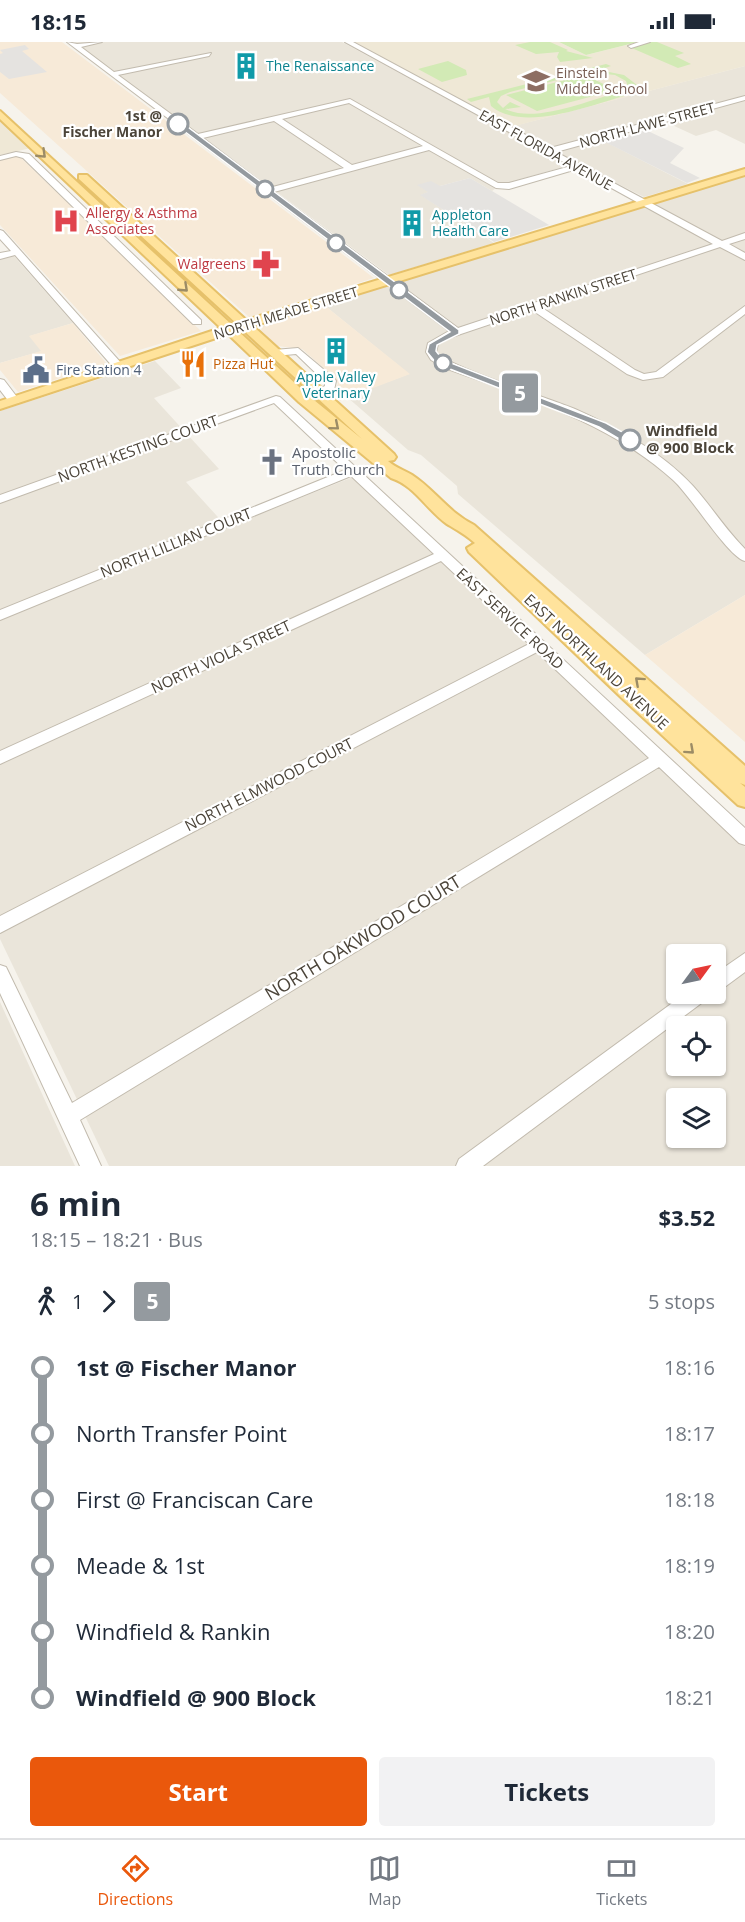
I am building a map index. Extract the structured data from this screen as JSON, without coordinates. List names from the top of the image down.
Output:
{
  "streets": {
    "main road": ["NORTH MEADE STREET", "EAST NORTHLAND AVENUE"],
    "street": [
      "NORTH LAWE STREET",
      "EAST FLORIDA AVENUE",
      "NORTH RANKIN STREET",
      "NORTH KESTING COURT",
      "NORTH LILLIAN COURT",
      "EAST SERVICE ROAD",
      "NORTH VIOLA STREET",
      "NORTH ELMWOOD COURT",
      "NORTH OAKWOOD COURT"
    ]
  },
  "crossings": [
    ["NORTH LAWE STREET", "EAST FLORIDA AVENUE"],
    ["EAST FLORIDA AVENUE", "NORTH RANKIN STREET"],
    ["EAST FLORIDA AVENUE", "NORTH MEADE STREET"],
    ["NORTH MEADE STREET", "EAST NORTHLAND AVENUE"],
    ["NORTH KESTING COURT", "EAST SERVICE ROAD"],
    ["NORTH LILLIAN COURT", "EAST SERVICE ROAD"],
    ["EAST SERVICE ROAD", "NORTH VIOLA STREET"],
    ["EAST SERVICE ROAD", "NORTH ELMWOOD COURT"],
    ["EAST SERVICE ROAD", "NORTH OAKWOOD COURT"]
  ],
  "places": {
    "building": ["The Renaissance", "Appleton Health Care", "Apple Valley Veterinary"],
    "school or university": ["Einstein Middle School"],
    "other": ["1st @ Fischer Manor", "Windfield @ 900 Block"],
    "hospital": ["Allergy & Asthma Associates"],
    "pharmacy": ["Walgreens"],
    "restaurant": ["Pizza Hut"],
    "public building": ["Fire Station 4"],
    "church": ["Apostolic Truth Church"]
  },
  "lines": ["bus line 5"],
  "north": "top right",
  "page": {
    "status": "18:15",
    "on_map": "5",
    "heading": ["6 min", "18:15 – 18:21 · Bus", "$3.52"],
    "legs": ["1", "5", "5 stops"],
    "list": [
      {
        "name": "1st @ Fischer Manor",
        "value": "18:16"
      },
      {
        "name": "North Transfer Point",
        "value": "18:17"
      },
      {
        "name": "First @ Franciscan Care",
        "value": "18:18"
      },
      {
        "name": "Meade & 1st",
        "value": "18:19"
      },
      {
        "name": "Windfield & Rankin",
        "value": "18:20"
      },
      {
        "name": "Windfield @ 900 Block",
        "value": "18:21"
      }
    ],
    "buttons": ["Start", "Tickets"],
    "tabs": ["Directions", "Map", "Tickets"]
  }
}
